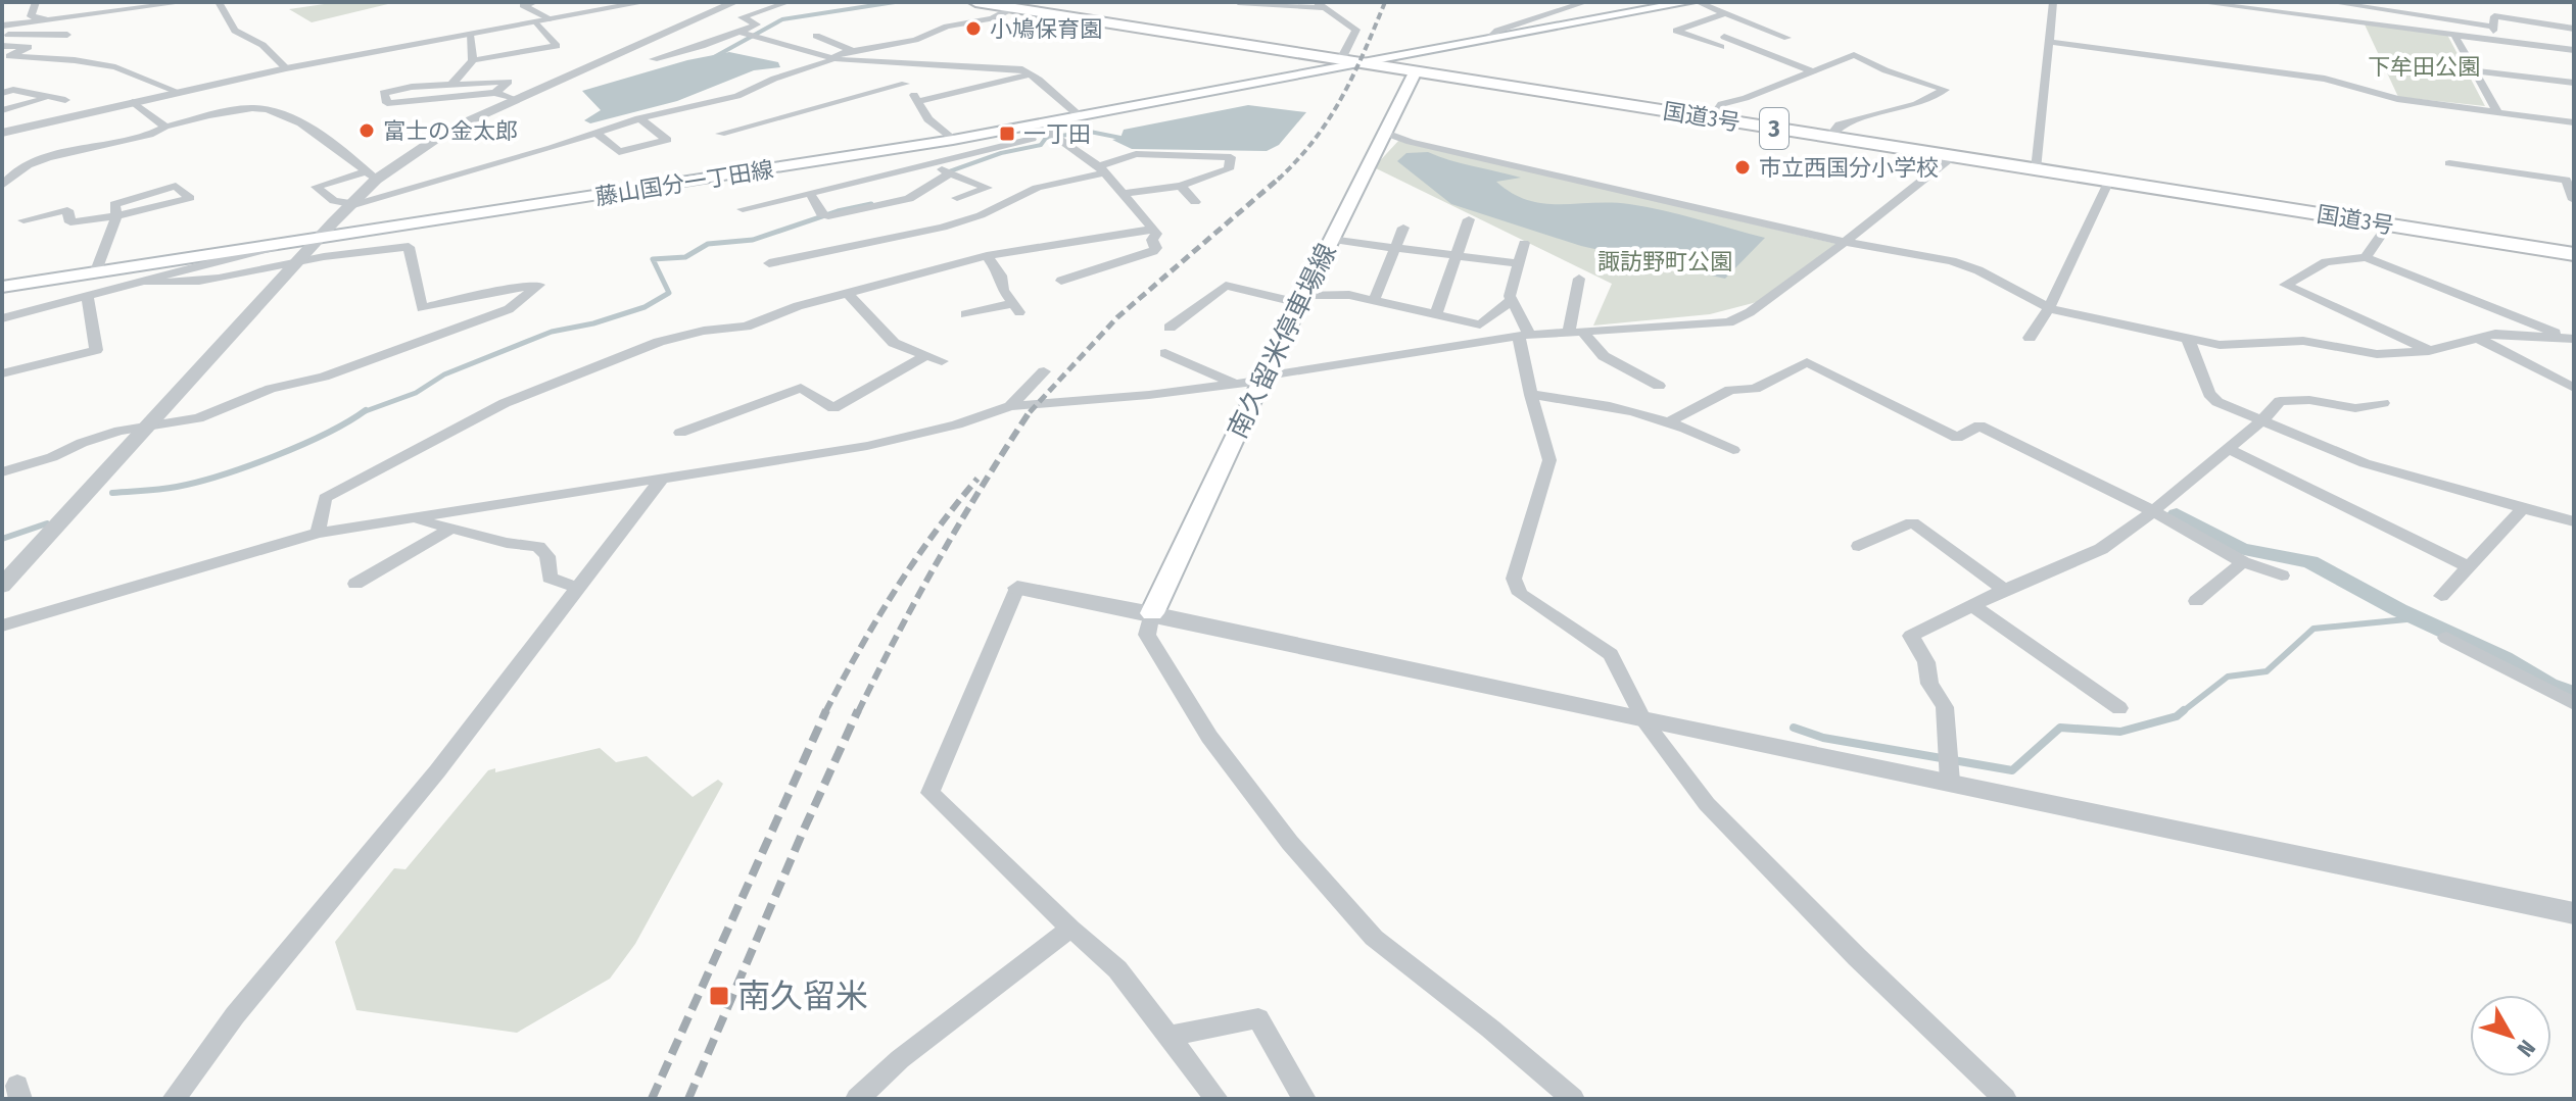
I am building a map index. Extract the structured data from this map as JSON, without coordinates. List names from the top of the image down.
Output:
{
  "streets": {
    "highway": ["国道3号", "3"],
    "main road": ["藤山国分一丁田線", "南久留米停車場線"]
  },
  "crossings": [
    ["国道3号", "藤山国分一丁田線"],
    ["国道3号", "南久留米停車場線"]
  ],
  "parks": ["下牟田公園", "諏訪野町公園"],
  "places": {
    "other": ["小鳩保育園", "富士の金太郎", "市立西国分小学校"],
    "transit": ["一丁田", "南久留米"]
  },
  "north": "bottom right"
}
